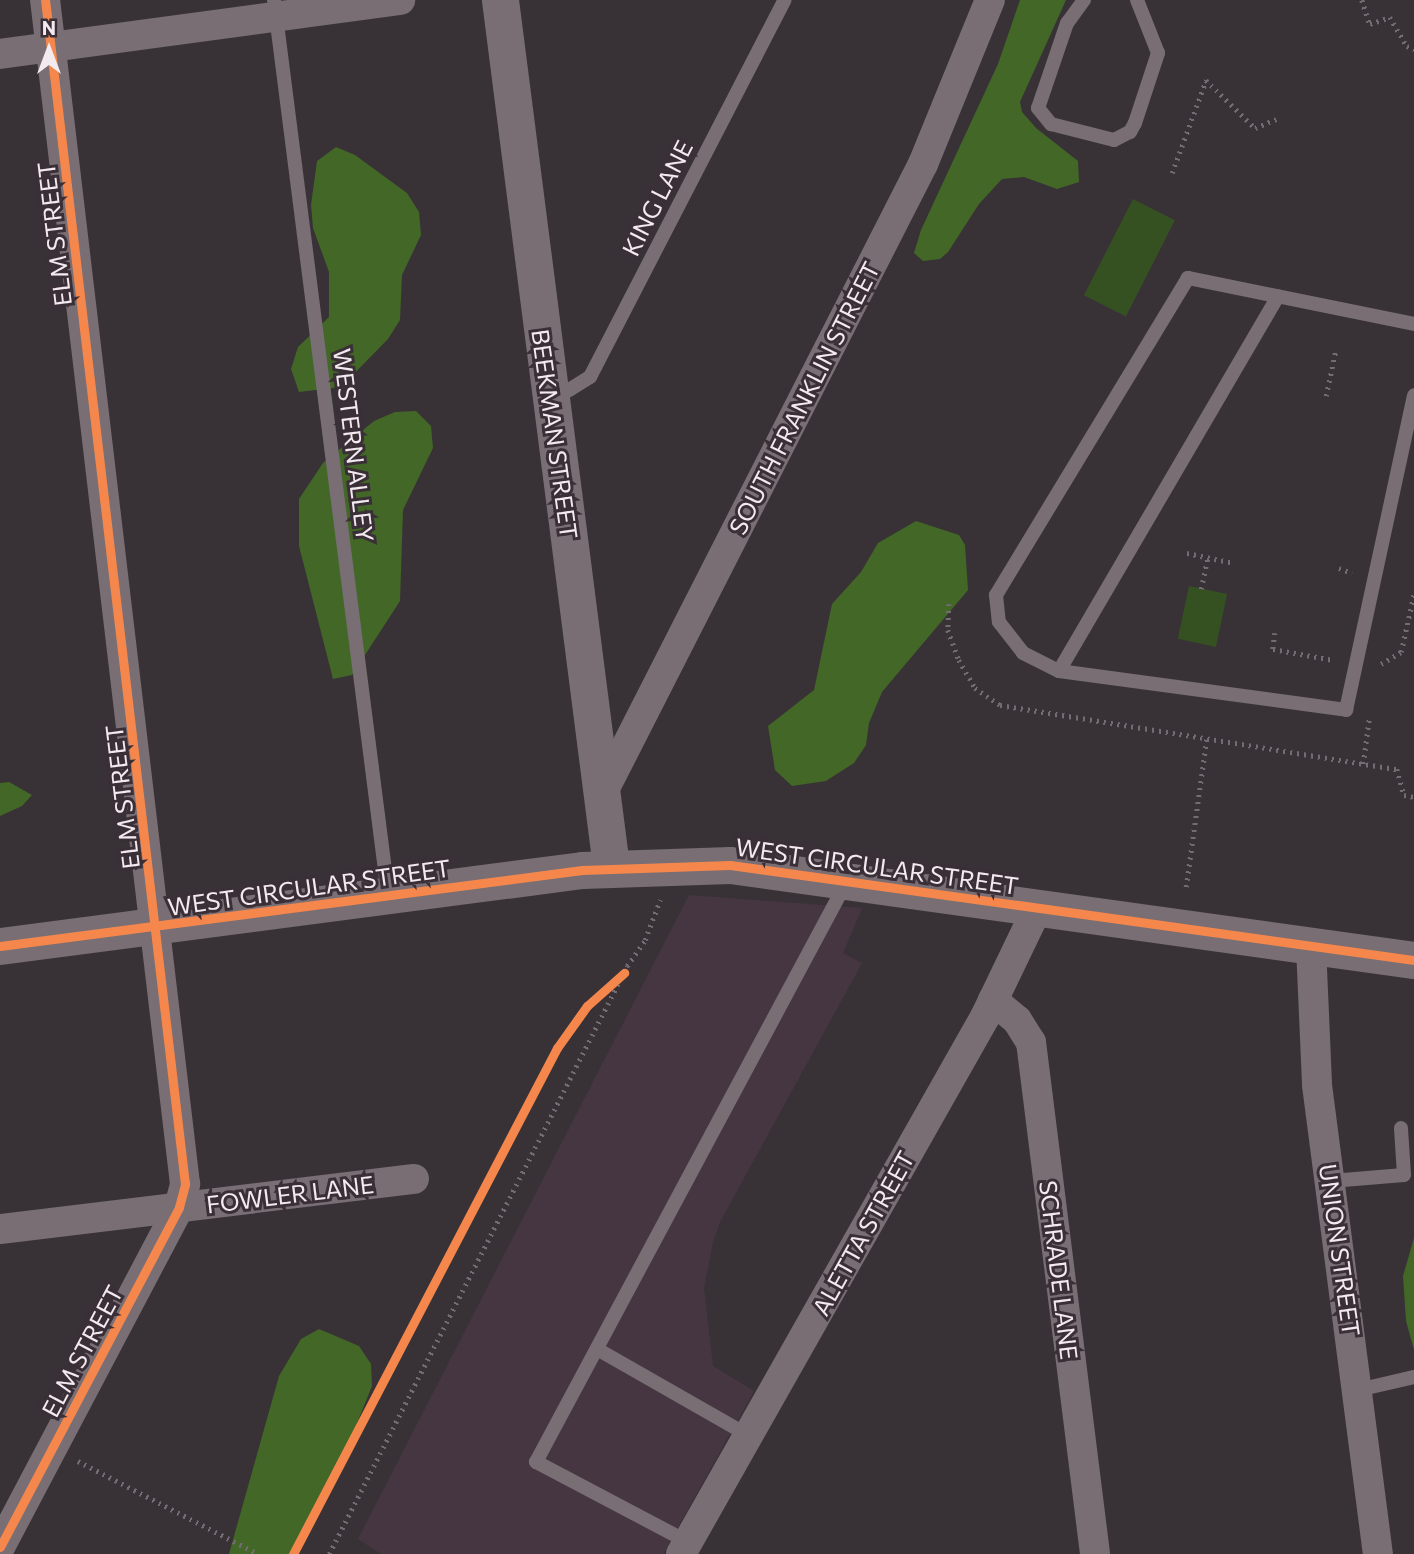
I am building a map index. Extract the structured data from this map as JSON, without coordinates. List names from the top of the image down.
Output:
{
  "streets": {
    "street": [
      "ELM STREET",
      "SOUTH FRANKLIN STREET",
      "BEEKMAN STREET",
      "WEST CIRCULAR STREET",
      "FOWLER LANE",
      "ALETTA STREET",
      "UNION STREET",
      "SCHRADE LANE"
    ],
    "lane": ["KING LANE", "WESTERN ALLEY"]
  },
  "crossings": [
    ["KING LANE", "BEEKMAN STREET"],
    ["ELM STREET", "WEST CIRCULAR STREET"],
    ["ELM STREET", "FOWLER LANE"],
    ["SOUTH FRANKLIN STREET", "BEEKMAN STREET"],
    ["BEEKMAN STREET", "WEST CIRCULAR STREET"],
    ["WESTERN ALLEY", "WEST CIRCULAR STREET"],
    ["WEST CIRCULAR STREET", "ALETTA STREET"],
    ["WEST CIRCULAR STREET", "UNION STREET"],
    ["ALETTA STREET", "SCHRADE LANE"]
  ],
  "north": "top"
}
